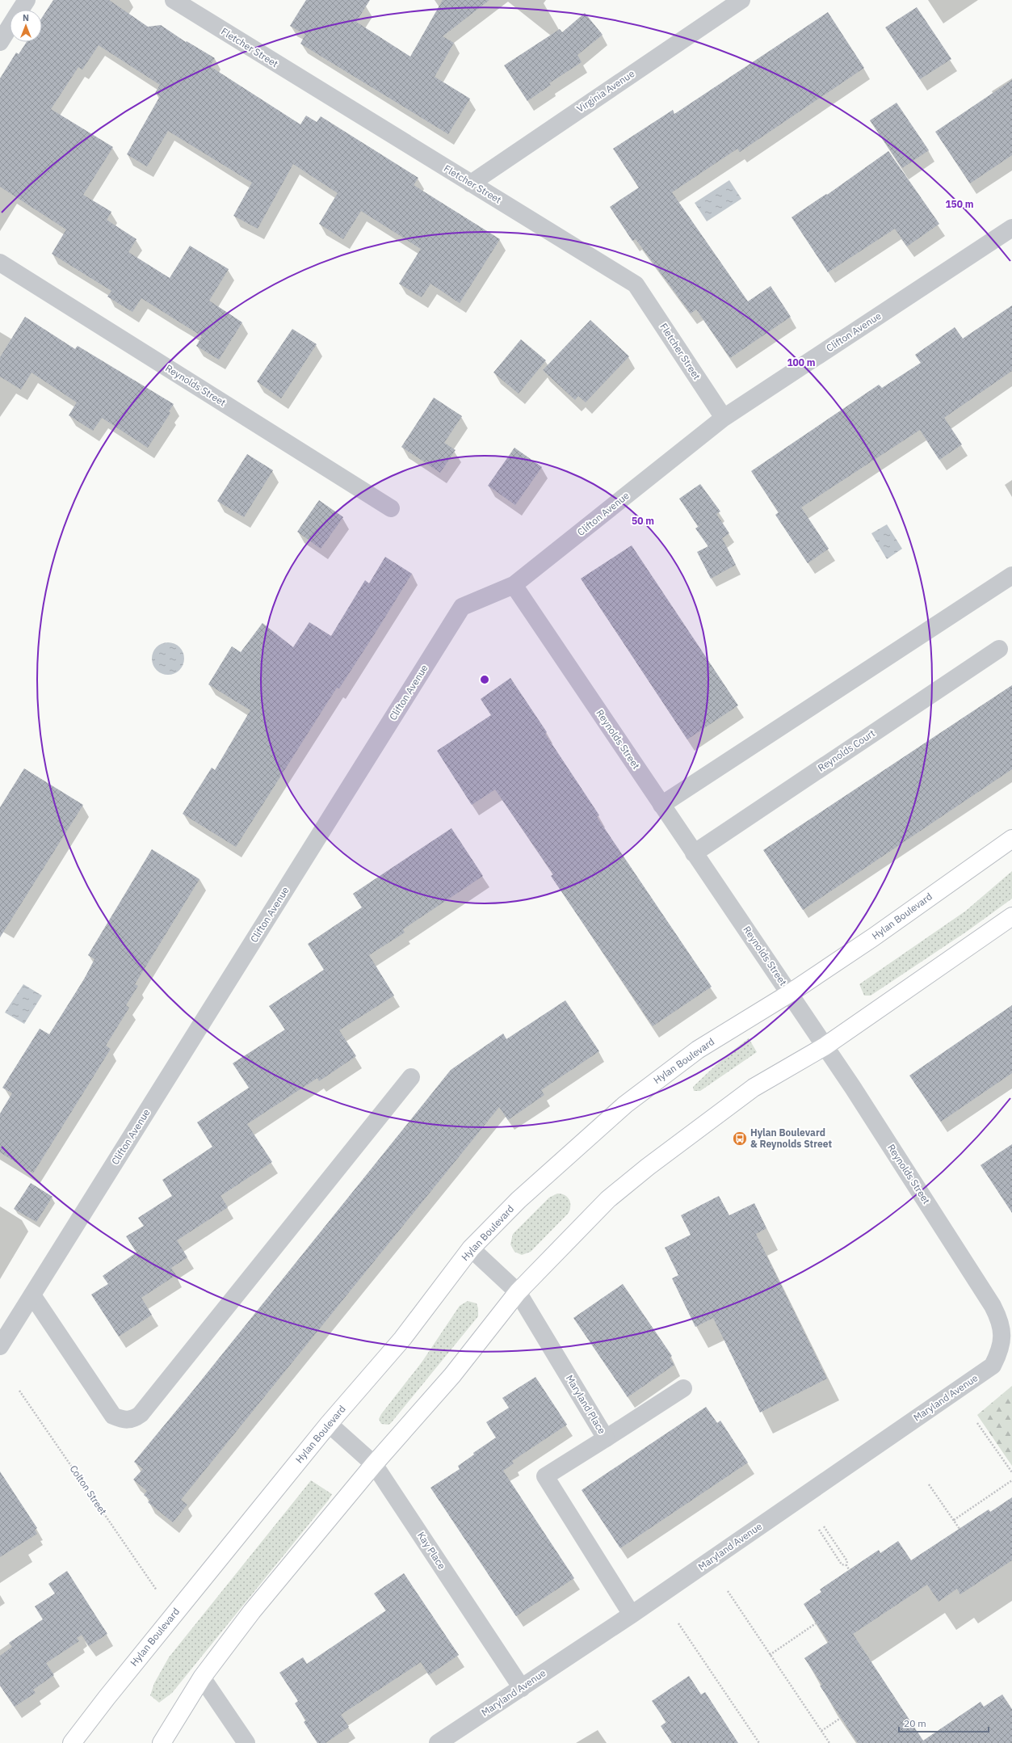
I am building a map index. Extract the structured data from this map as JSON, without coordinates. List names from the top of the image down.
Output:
{
  "streets": {
    "main road": ["Hylan Boulevard"],
    "street": [
      "Fletcher Street",
      "Virginia Avenue",
      "Clifton Avenue",
      "Reynolds Street",
      "Reynolds Court",
      "Maryland Avenue",
      "Maryland Place",
      "Kay Place"
    ],
    "path": ["Colton Street"]
  },
  "crossings": [
    ["Fletcher Street", "Virginia Avenue"],
    ["Fletcher Street", "Clifton Avenue"],
    ["Clifton Avenue", "Reynolds Street"],
    ["Reynolds Street", "Reynolds Court"],
    ["Reynolds Street", "Hylan Boulevard"],
    ["Reynolds Street", "Maryland Avenue"],
    ["Hylan Boulevard", "Maryland Place"],
    ["Hylan Boulevard", "Kay Place"],
    ["Maryland Avenue", "Maryland Place"],
    ["Maryland Avenue", "Kay Place"]
  ],
  "places": {
    "bus stop": ["Hylan Boulevard & Reynolds Street"]
  },
  "scale_bar": "20 m",
  "north": "top",
  "rings": ["150 m", "100 m", "50 m"]
}
